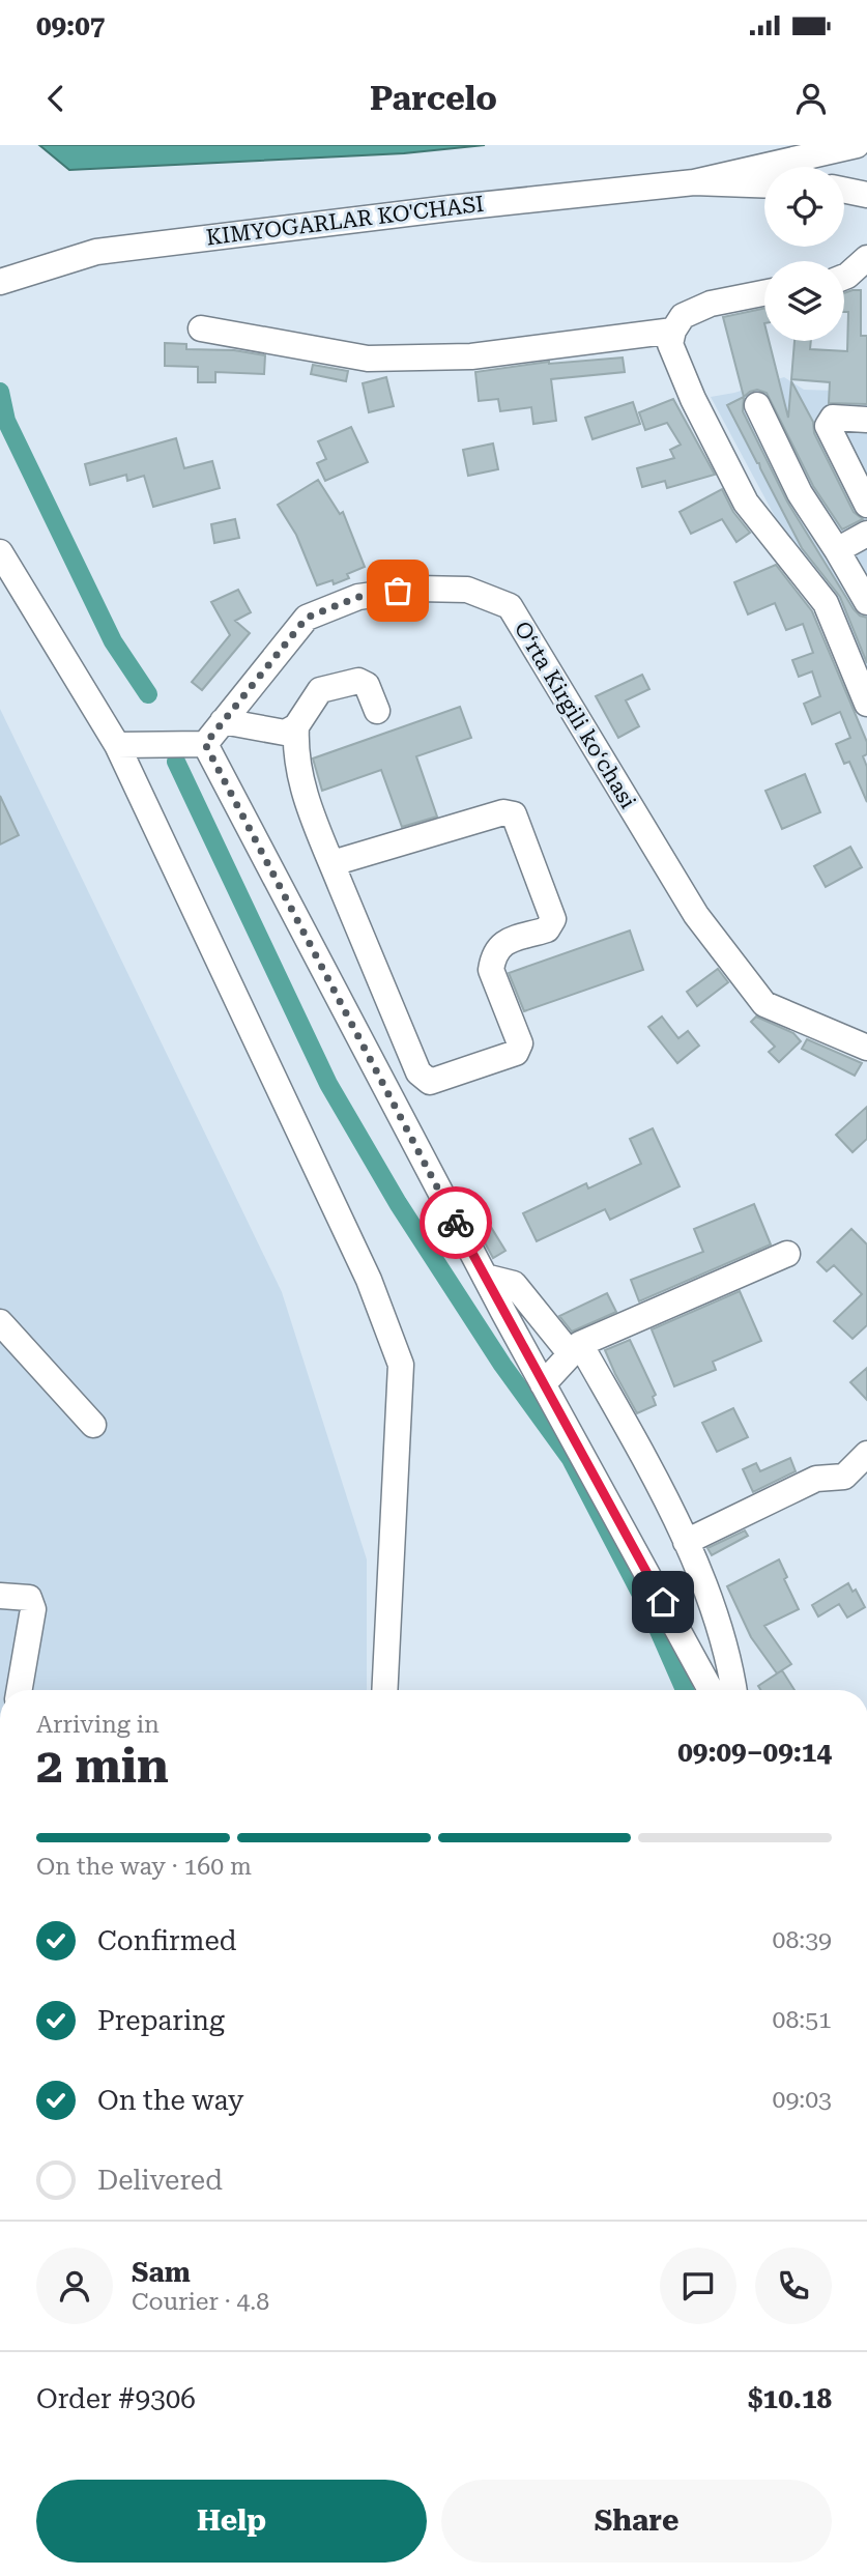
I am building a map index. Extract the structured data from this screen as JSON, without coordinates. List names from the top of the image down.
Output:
{
  "streets": {
    "street": ["KIMYOGARLAR KO'CHASI", "Oʻrta Kirgili koʻchasi"]
  },
  "page": {
    "status": "09:07",
    "header": "Parcelo",
    "heading": ["2 min", "Arriving in", "09:09–09:14"],
    "panel": [
      "Sam",
      "Courier · 4.8",
      "Order #9306",
      "$10.18"
    ],
    "bar": "On the way · 160 m",
    "list": [
      ["Confirmed", "08:39"],
      ["Preparing", "08:51"],
      ["On the way", "09:03"],
      "Delivered"
    ],
    "buttons": ["Help", "Share"]
  }
}
